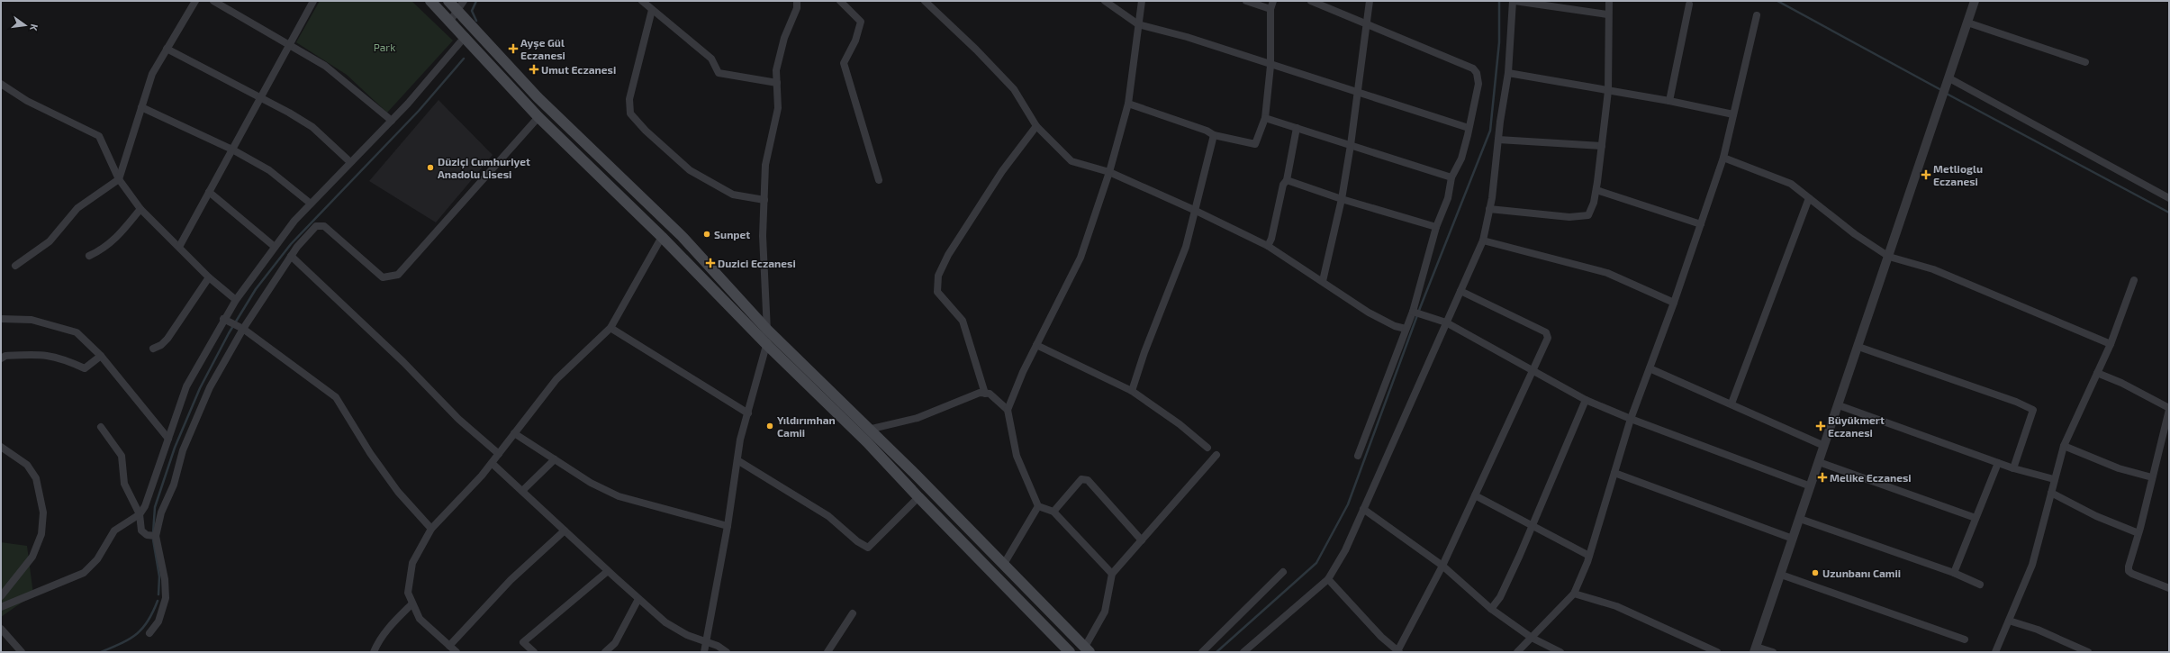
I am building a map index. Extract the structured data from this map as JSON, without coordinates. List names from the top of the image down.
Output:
{
  "parks": ["Park"],
  "places": {
    "health": [
      "Ayşe Gül Eczanesi",
      "Umut Eczanesi",
      "Metlioglu Eczanesi",
      "Duzici Eczanesi",
      "Büyükmert Eczanesi",
      "Melike Eczanesi"
    ],
    "other": [
      "Düziçi Cumhuriyet Anadolu Lisesi",
      "Sunpet",
      "Yıldırımhan Camii",
      "Uzunbanı Camii"
    ]
  },
  "north": "right"
}
